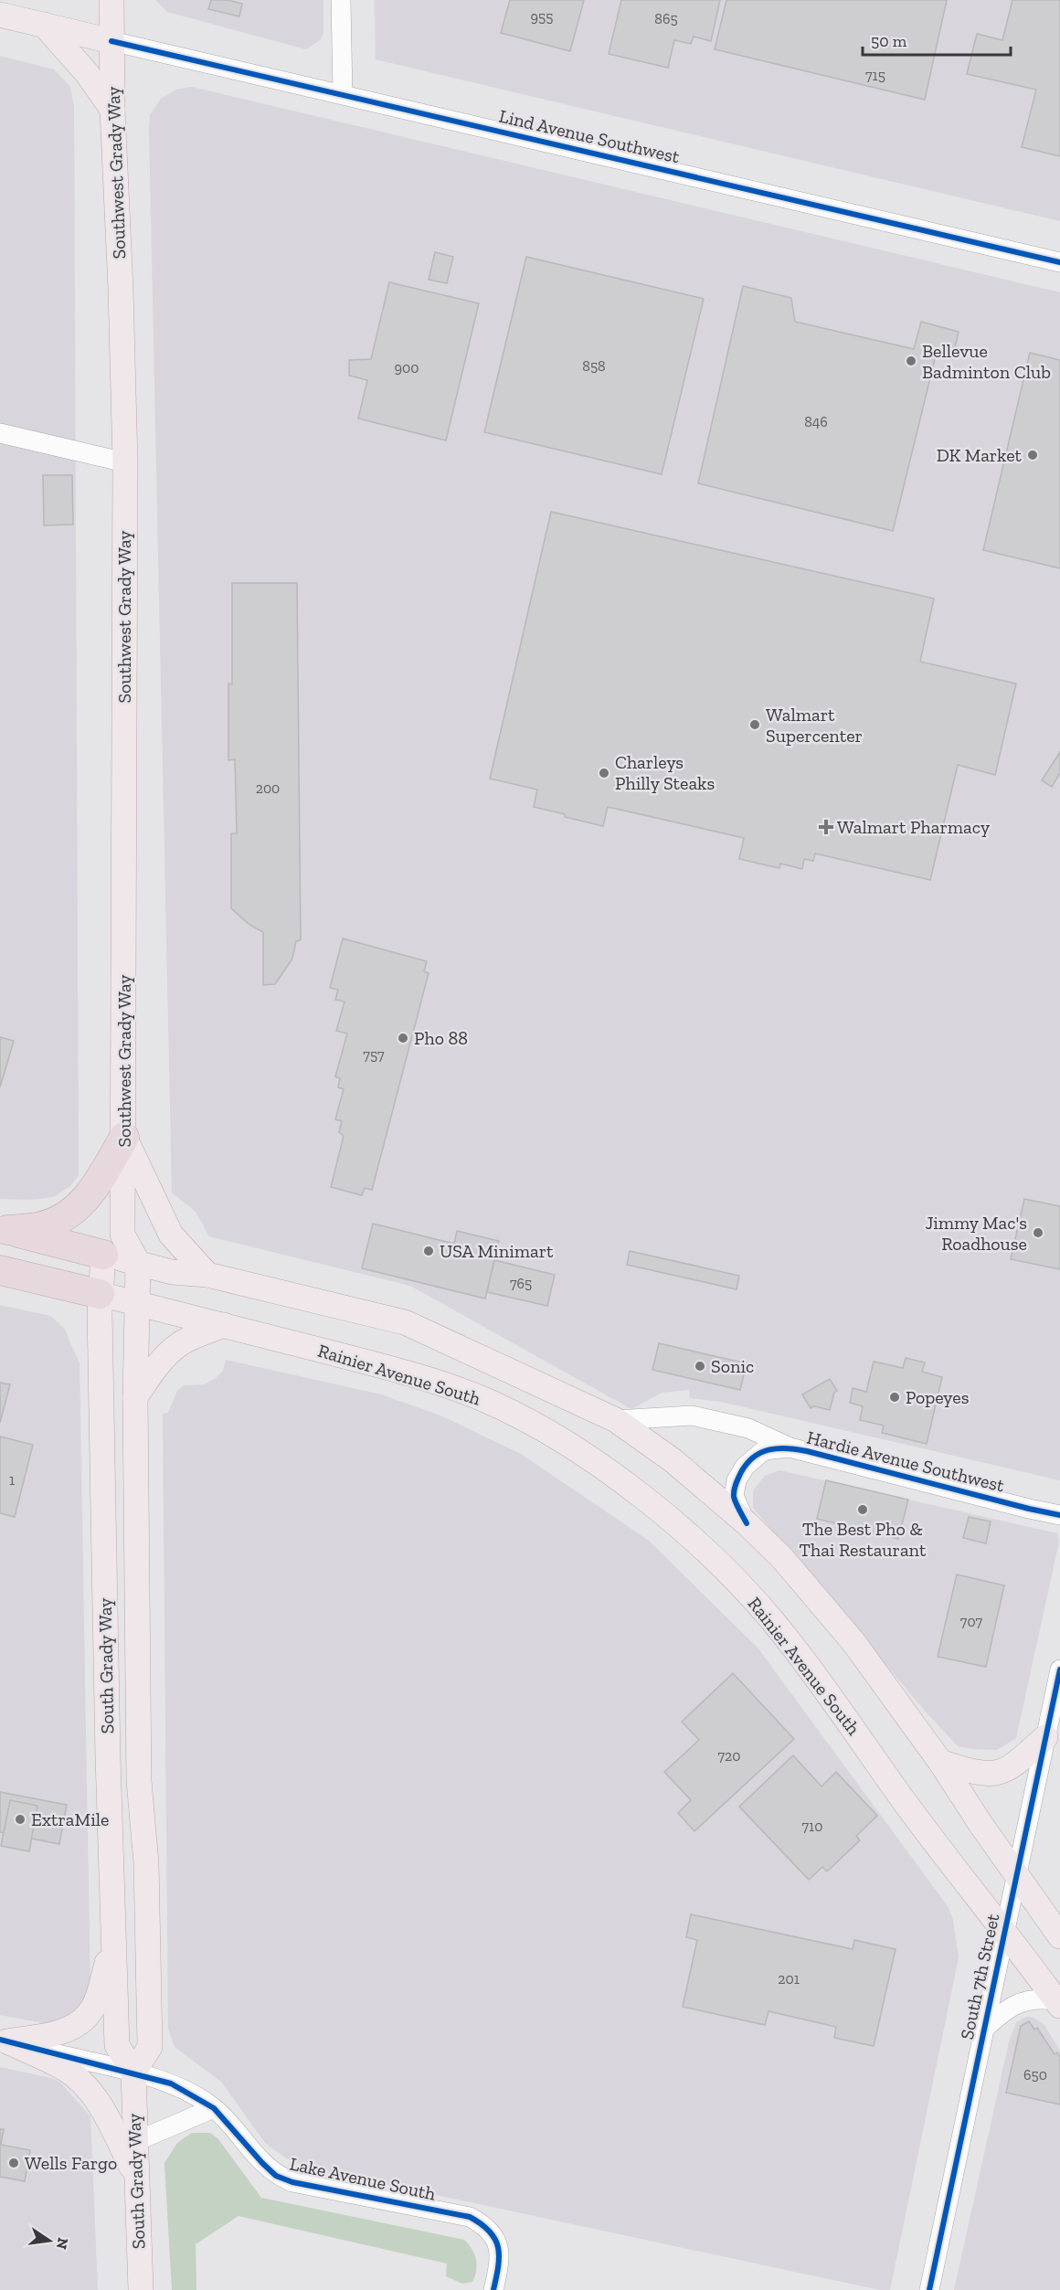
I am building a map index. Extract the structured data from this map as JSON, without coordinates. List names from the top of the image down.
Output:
{
  "streets": {
    "main road": [
      "Lind Avenue Southwest",
      "Southwest Grady Way",
      "Rainier Avenue South",
      "South Grady Way"
    ],
    "street": ["Hardie Avenue Southwest", "South 7th Street", "Lake Avenue South"]
  },
  "crossings": [
    ["Lind Avenue Southwest", "Southwest Grady Way"],
    ["Southwest Grady Way", "South Grady Way"],
    ["Rainier Avenue South", "South Grady Way"],
    ["Rainier Avenue South", "South 7th Street"],
    ["South Grady Way", "Lake Avenue South"]
  ],
  "places": {
    "other": [
      "Bellevue Badminton Club",
      "DK Market",
      "Walmart Supercenter",
      "Charleys Philly Steaks",
      "Pho 88",
      "Jimmy Mac's Roadhouse",
      "USA Minimart",
      "Sonic",
      "Popeyes",
      "The Best Pho & Thai Restaurant",
      "ExtraMile",
      "Wells Fargo"
    ],
    "health": ["Walmart Pharmacy"]
  },
  "house_numbers": [
    "955",
    "865",
    "715",
    "858",
    "900",
    "846",
    "200",
    "757",
    "765",
    "1",
    "707",
    "720",
    "710",
    "201",
    "650"
  ],
  "scale_bar": "50 m",
  "north": "right"
}
